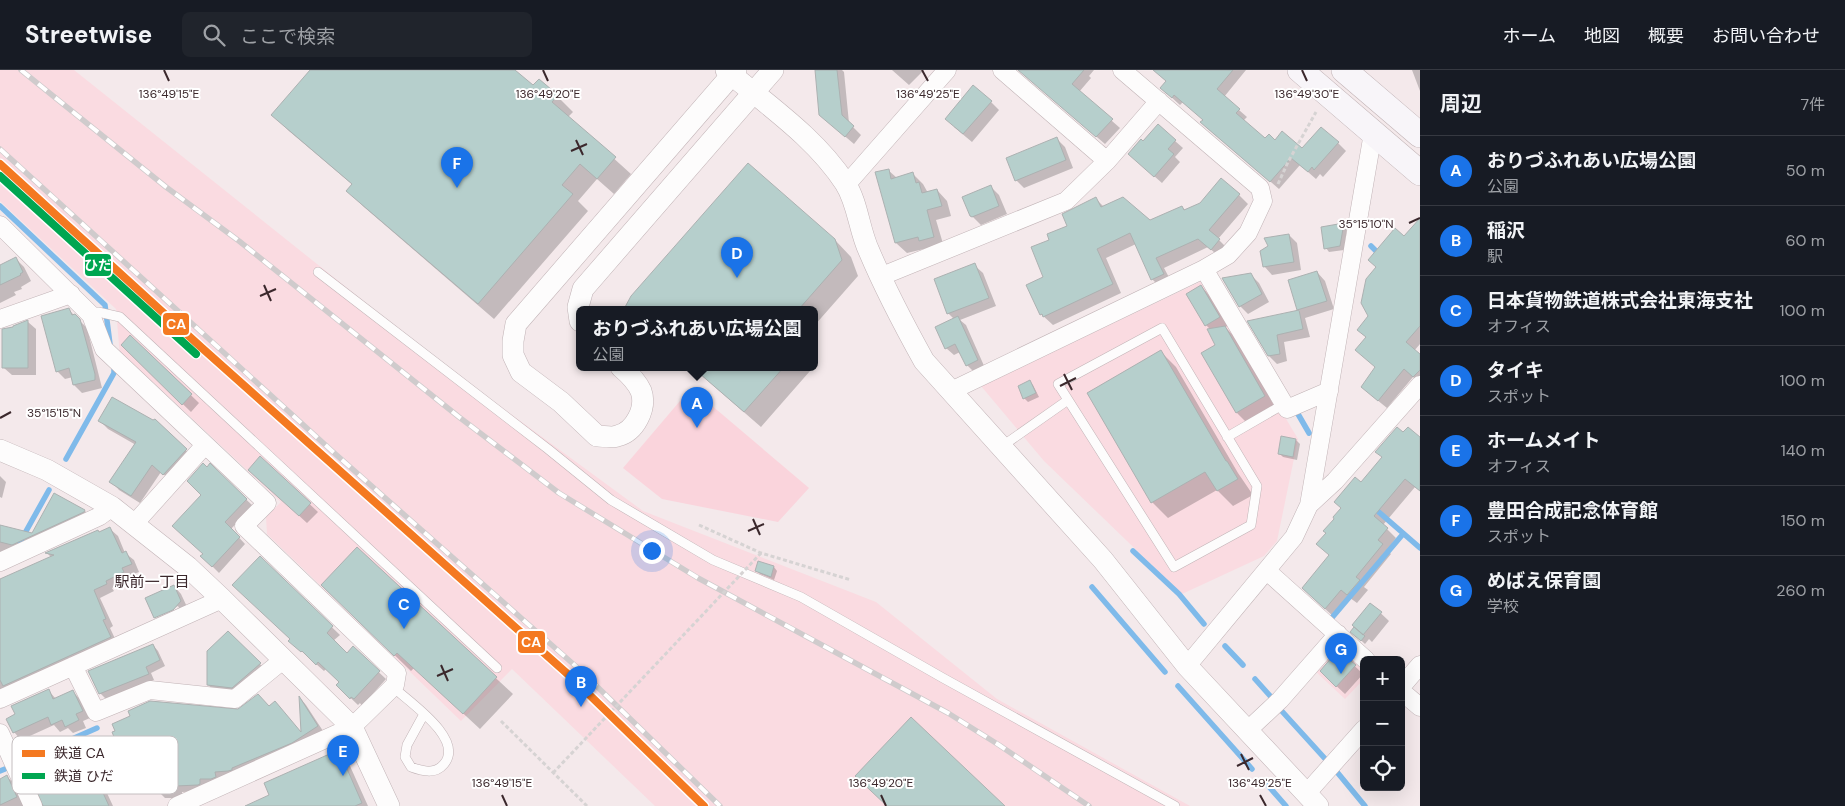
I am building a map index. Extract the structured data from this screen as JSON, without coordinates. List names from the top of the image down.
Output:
{
  "districts": ["駅前一丁目"],
  "lines": ["rail line CA", "rail line ひだ"],
  "legend": ["鉄道 CA", "鉄道 ひだ"],
  "page": {
    "header": "Streetwise",
    "search": "ここで検索",
    "nav": [
      "ホーム",
      "地図",
      "概要",
      "お問い合わせ"
    ],
    "heading": ["周辺", "7件"],
    "list": [
      {
        "mark": "A",
        "name": "おりづふれあい広場公園",
        "note": "公園",
        "value": "50 m"
      },
      {
        "mark": "B",
        "name": "稲沢",
        "note": "駅",
        "value": "60 m"
      },
      {
        "mark": "C",
        "name": "日本貨物鉄道株式会社東海支社",
        "note": "オフィス",
        "value": "100 m"
      },
      {
        "mark": "D",
        "name": "タイキ",
        "note": "スポット",
        "value": "100 m"
      },
      {
        "mark": "E",
        "name": "ホームメイト",
        "note": "オフィス",
        "value": "140 m"
      },
      {
        "mark": "F",
        "name": "豊田合成記念体育館",
        "note": "スポット",
        "value": "150 m"
      },
      {
        "mark": "G",
        "name": "めばえ保育園",
        "note": "学校",
        "value": "260 m"
      }
    ],
    "pins": [
      "F",
      "D",
      "A",
      "C",
      "G",
      "B",
      "E"
    ],
    "popup": ["おりづふれあい広場公園", "公園"],
    "map_buttons": ["+", "−"]
  },
  "coordinates": [
    "136°49'15\"E",
    "136°49'20\"E",
    "136°49'25\"E",
    "136°49'30\"E",
    "35°15'10\"N",
    "35°15'15\"N"
  ]
}
